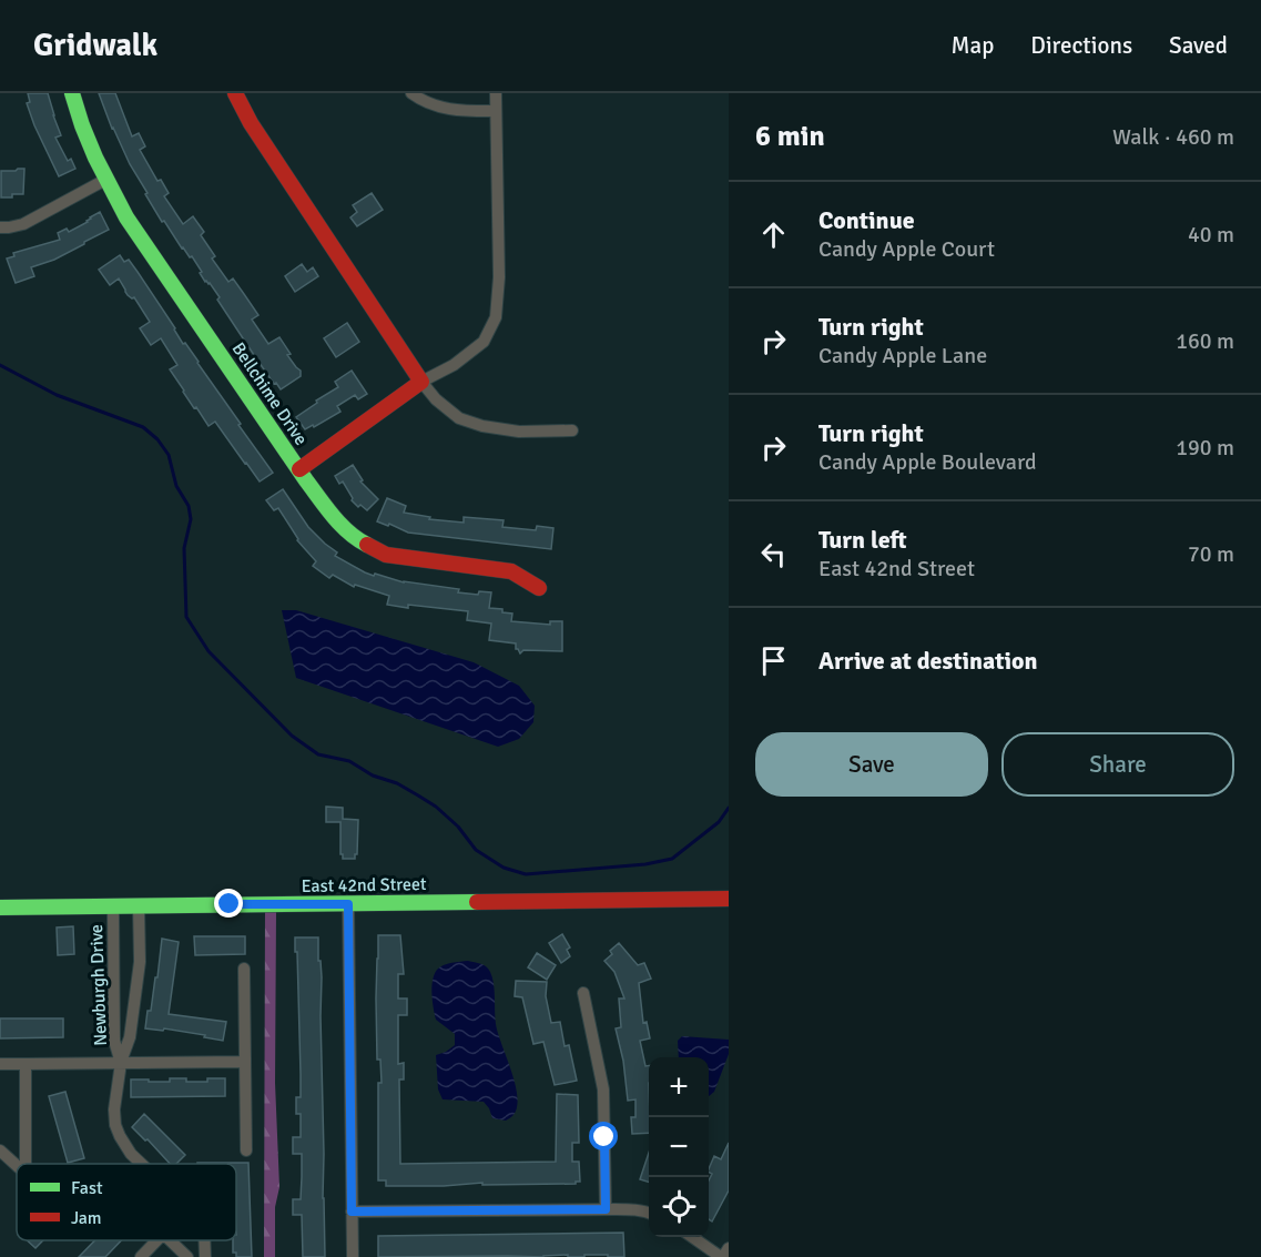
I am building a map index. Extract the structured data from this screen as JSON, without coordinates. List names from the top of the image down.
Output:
{
  "streets": {
    "street": ["Bellchime Drive", "East 42nd Street", "Newburgh Drive"]
  },
  "crossings": [
    ["East 42nd Street", "Newburgh Drive"]
  ],
  "legend": ["Fast", "Jam"],
  "page": {
    "header": "Gridwalk",
    "nav": ["Map", "Directions", "Saved"],
    "heading": ["6 min", "Walk · 460 m"],
    "list": [
      ["Continue", "Candy Apple Court", "40 m"],
      ["Turn right", "Candy Apple Lane", "160 m"],
      ["Turn right", "Candy Apple Boulevard", "190 m"],
      ["Turn left", "East 42nd Street", "70 m"],
      "Arrive at destination"
    ],
    "buttons": ["Save", "Share"],
    "map_buttons": ["+", "−"]
  }
}
